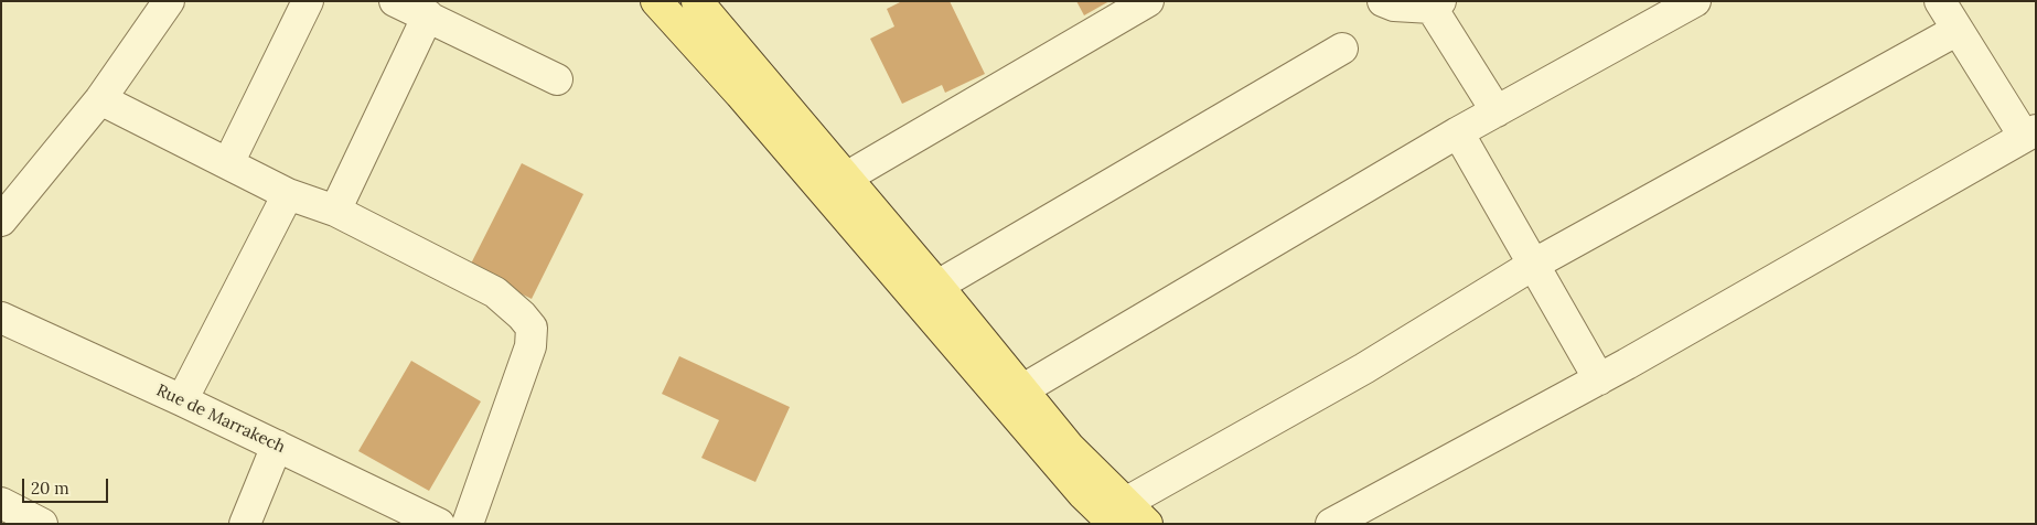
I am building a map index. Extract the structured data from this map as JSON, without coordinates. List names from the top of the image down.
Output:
{
  "streets": {
    "street": ["Rue de Marrakech"]
  },
  "scale_bar": "20 m"
}
